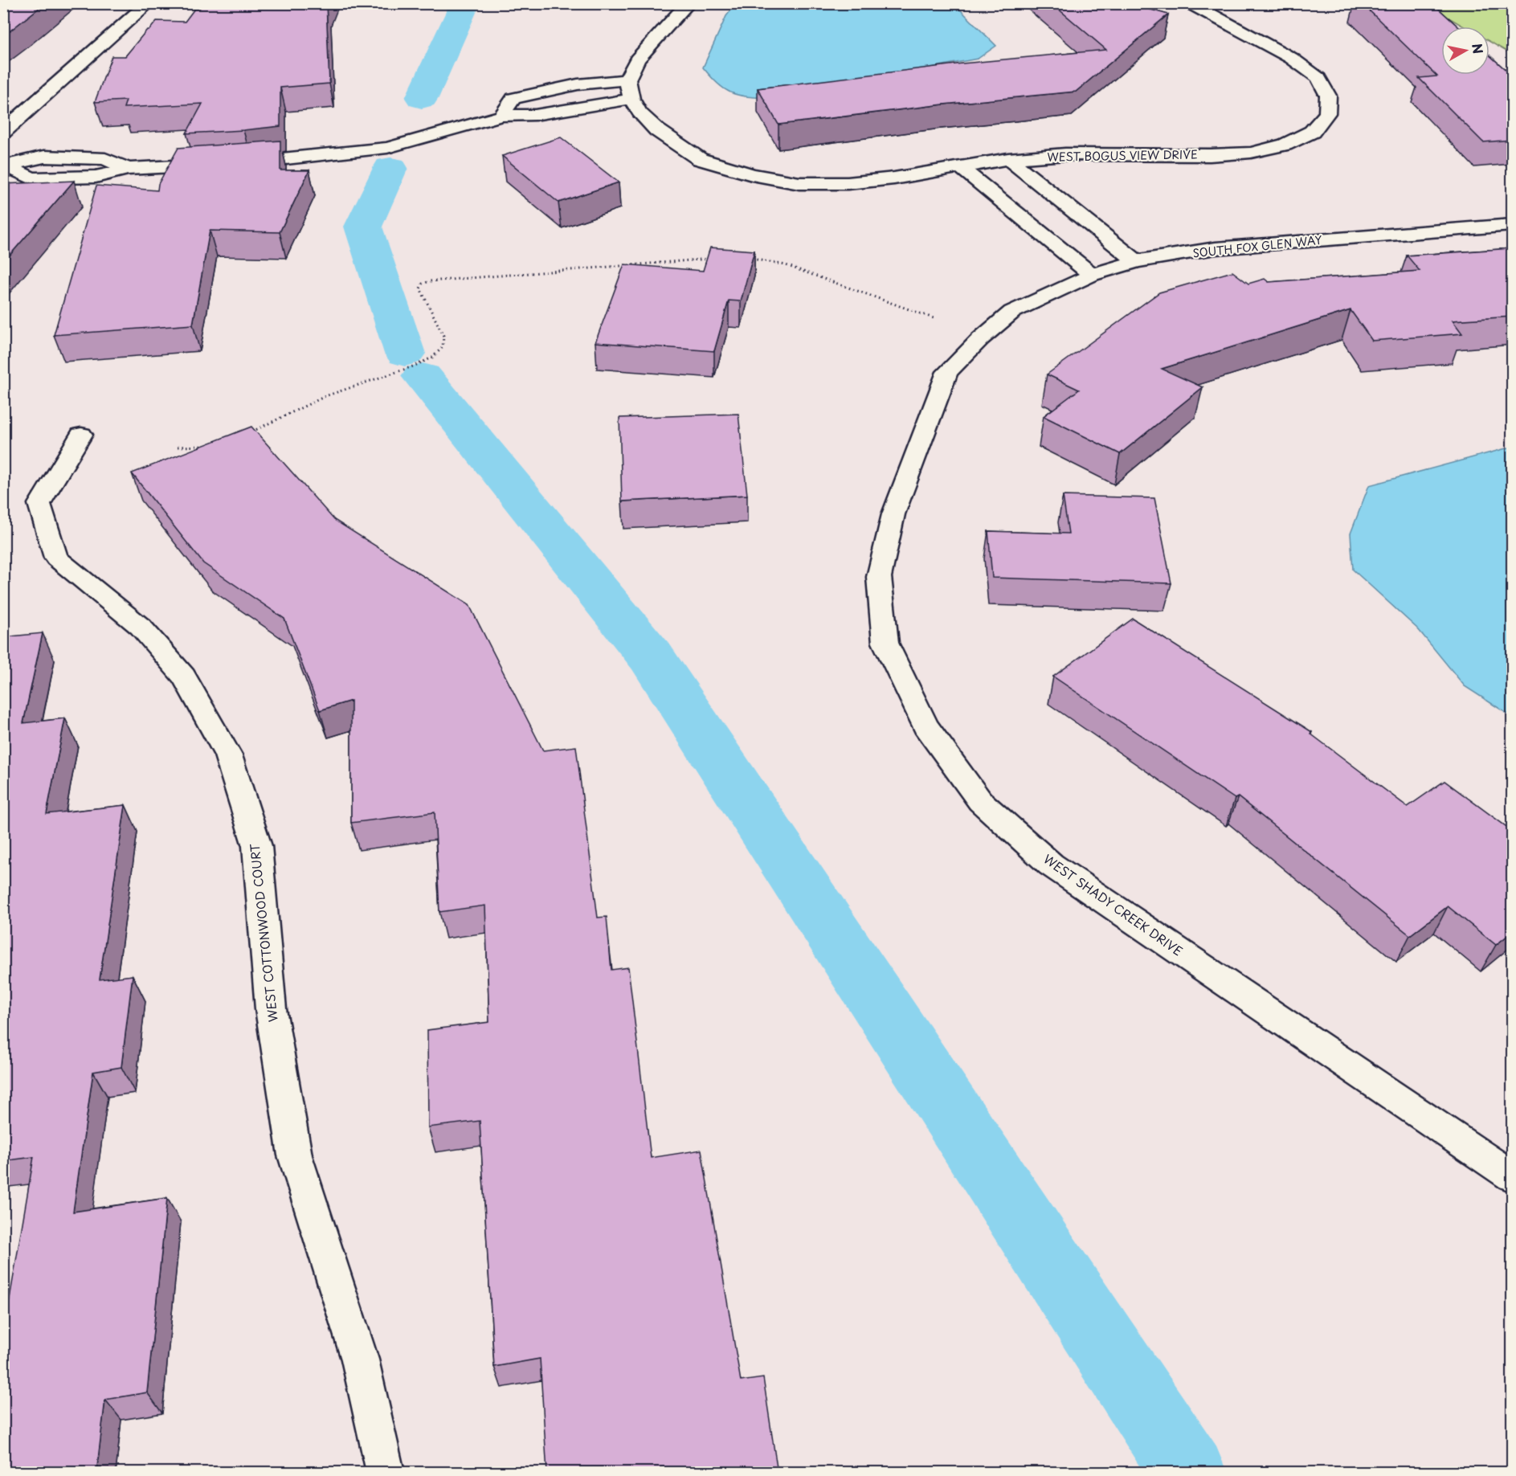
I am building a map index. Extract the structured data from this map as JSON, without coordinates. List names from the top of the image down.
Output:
{
  "streets": {
    "street": [
      "WEST BOGUS VIEW DRIVE",
      "SOUTH FOX GLEN WAY",
      "WEST SHADY CREEK DRIVE",
      "WEST COTTONWOOD COURT"
    ]
  },
  "crossings": [
    ["SOUTH FOX GLEN WAY", "WEST SHADY CREEK DRIVE"]
  ],
  "north": "right"
}
